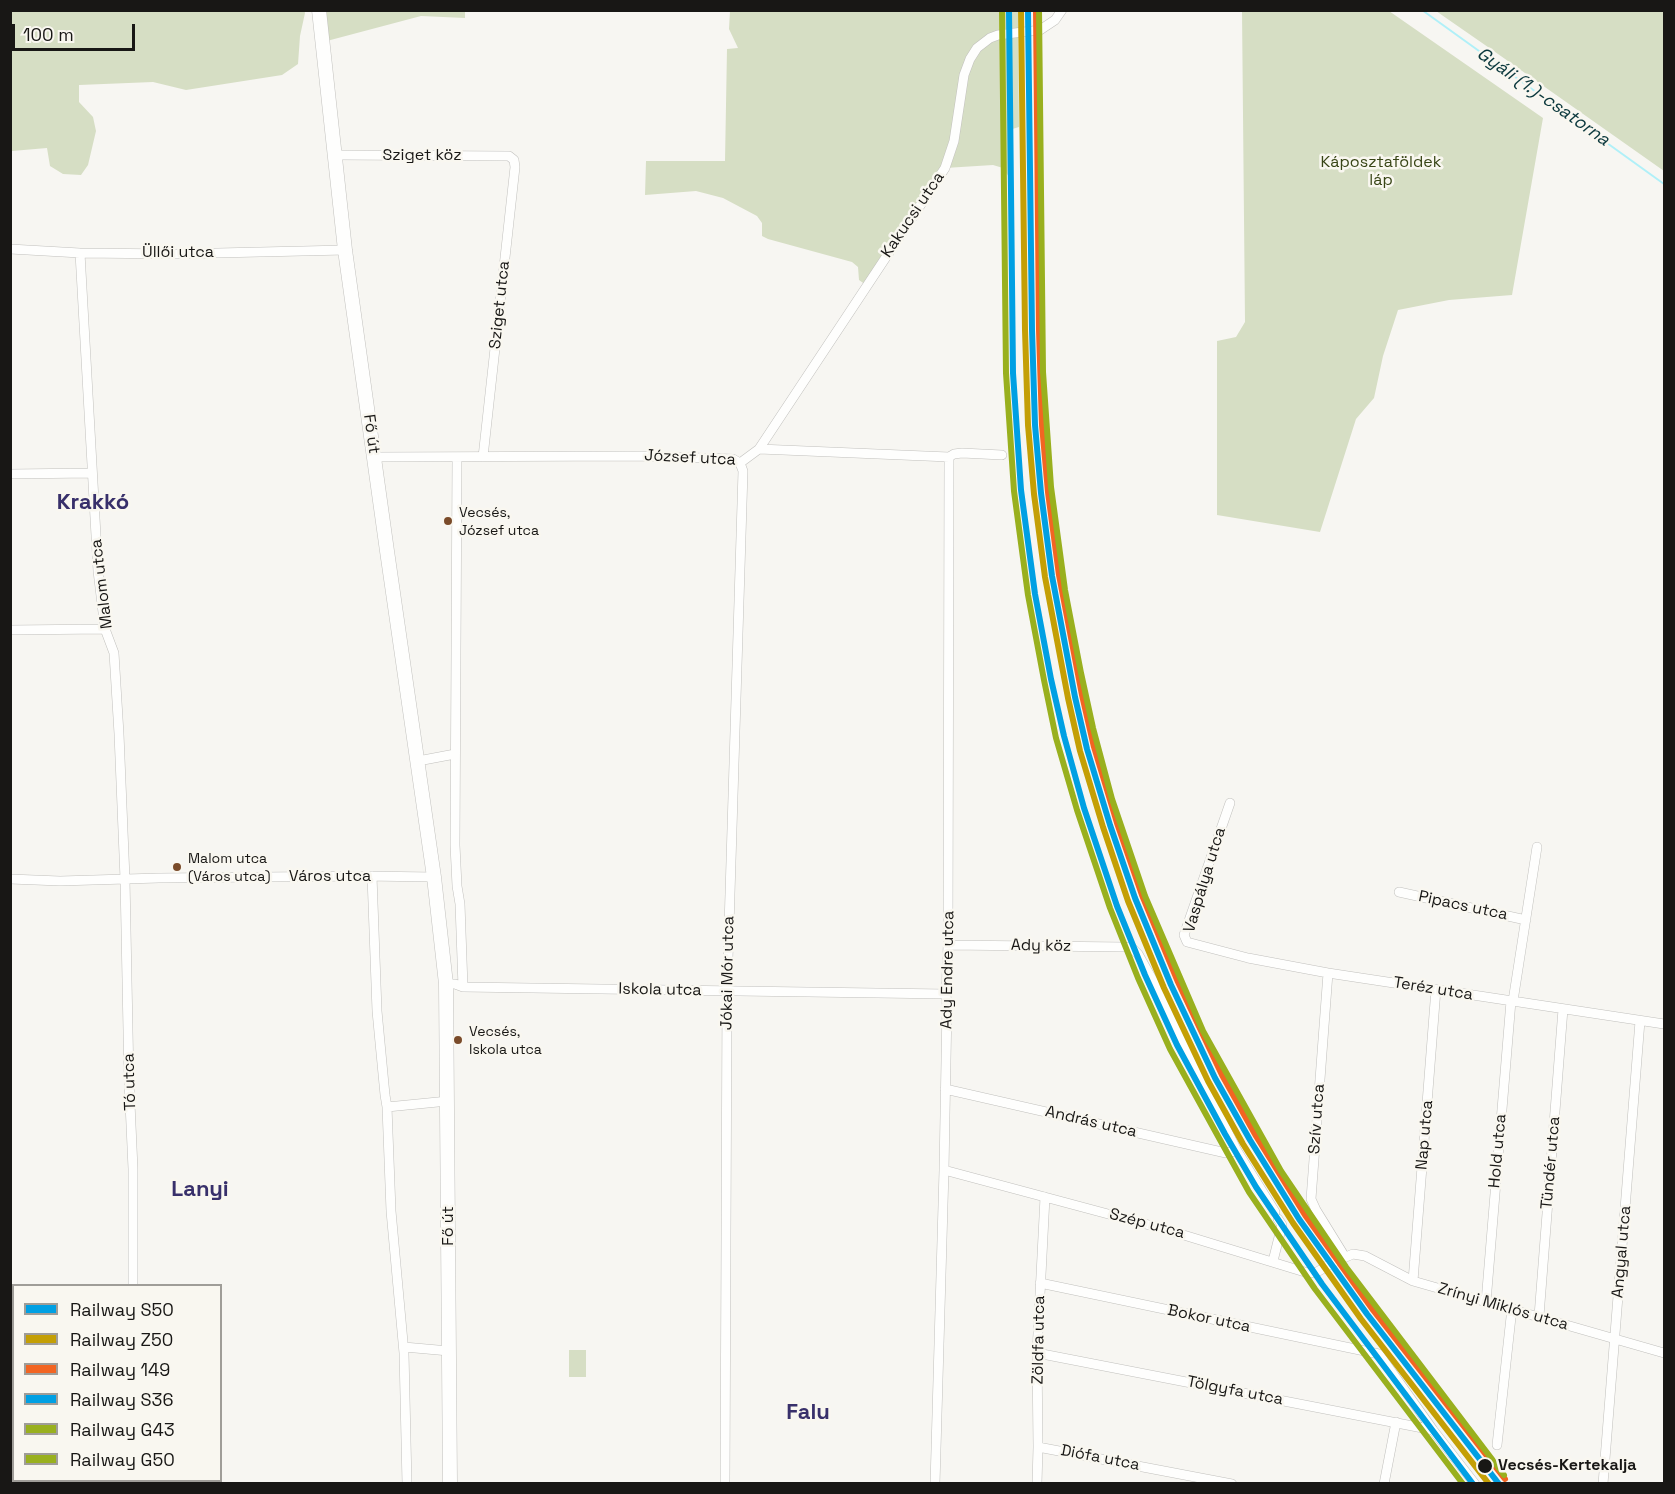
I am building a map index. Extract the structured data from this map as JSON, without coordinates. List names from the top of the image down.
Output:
{
  "streets": {
    "main road": ["Fő út"],
    "street": [
      "Sziget köz",
      "Kakucsi utca",
      "Üllői utca",
      "Sziget utca",
      "József utca",
      "Malom utca",
      "Város utca",
      "Vaspálya utca",
      "Pipacs utca",
      "Ady köz",
      "Ady Endre utca",
      "Jókai Mór utca",
      "Teréz utca",
      "Iskola utca",
      "Tó utca",
      "Szív utca",
      "András utca",
      "Nap utca",
      "Hold utca",
      "Tündér utca",
      "Szép utca",
      "Angyal utca",
      "Zrínyi Miklós utca",
      "Bokor utca",
      "Zöldfa utca",
      "Tölgyfa utca",
      "Diófa utca"
    ]
  },
  "crossings": [
    ["Sziget köz", "Sziget utca"],
    ["Sziget köz", "Fő út"],
    ["Kakucsi utca", "József utca"],
    ["Üllői utca", "Fő út"],
    ["Üllői utca", "Malom utca"],
    ["Sziget utca", "József utca"],
    ["Fő út", "József utca"],
    ["Fő út", "Város utca"],
    ["Fő út", "Iskola utca"],
    ["József utca", "Ady Endre utca"],
    ["József utca", "Jókai Mór utca"],
    ["Malom utca", "Város utca"],
    ["Malom utca", "Tó utca"],
    ["Város utca", "Tó utca"],
    ["Vaspálya utca", "Teréz utca"],
    ["Pipacs utca", "Hold utca"],
    ["Ady köz", "Ady Endre utca"],
    ["Ady köz", "András utca"],
    ["Ady Endre utca", "Iskola utca"],
    ["Ady Endre utca", "András utca"],
    ["Ady Endre utca", "Szép utca"],
    ["Jókai Mór utca", "Iskola utca"],
    ["Teréz utca", "Szív utca"],
    ["Teréz utca", "Nap utca"],
    ["Teréz utca", "Hold utca"],
    ["Teréz utca", "Tündér utca"],
    ["Teréz utca", "Angyal utca"],
    ["Szív utca", "Szép utca"],
    ["Szív utca", "Zrínyi Miklós utca"],
    ["Nap utca", "Zrínyi Miklós utca"],
    ["Hold utca", "Zrínyi Miklós utca"],
    ["Tündér utca", "Zrínyi Miklós utca"],
    ["Szép utca", "Zrínyi Miklós utca"],
    ["Szép utca", "Zöldfa utca"],
    ["Angyal utca", "Zrínyi Miklós utca"],
    ["Bokor utca", "Zöldfa utca"],
    ["Bokor utca", "Tölgyfa utca"],
    ["Zöldfa utca", "Tölgyfa utca"],
    ["Zöldfa utca", "Diófa utca"]
  ],
  "districts": ["Krakkó", "Lanyi", "Falu"],
  "water": ["Gyáli (1.)-csatorna"],
  "parks": ["Káposztaföldek láp"],
  "places": [
    "Vecsés, József utca",
    "Malom utca (Város utca)",
    "Vecsés, Iskola utca",
    "Vecsés-Kertekalja"
  ],
  "lines": [
    "rail line S50",
    "rail line Z50",
    "rail line 149",
    "rail line S36",
    "rail line G43",
    "rail line G50"
  ],
  "legend": [
    "Railway S50",
    "Railway Z50",
    "Railway 149",
    "Railway S36",
    "Railway G43",
    "Railway G50"
  ],
  "scale_bar": "100 m"
}
